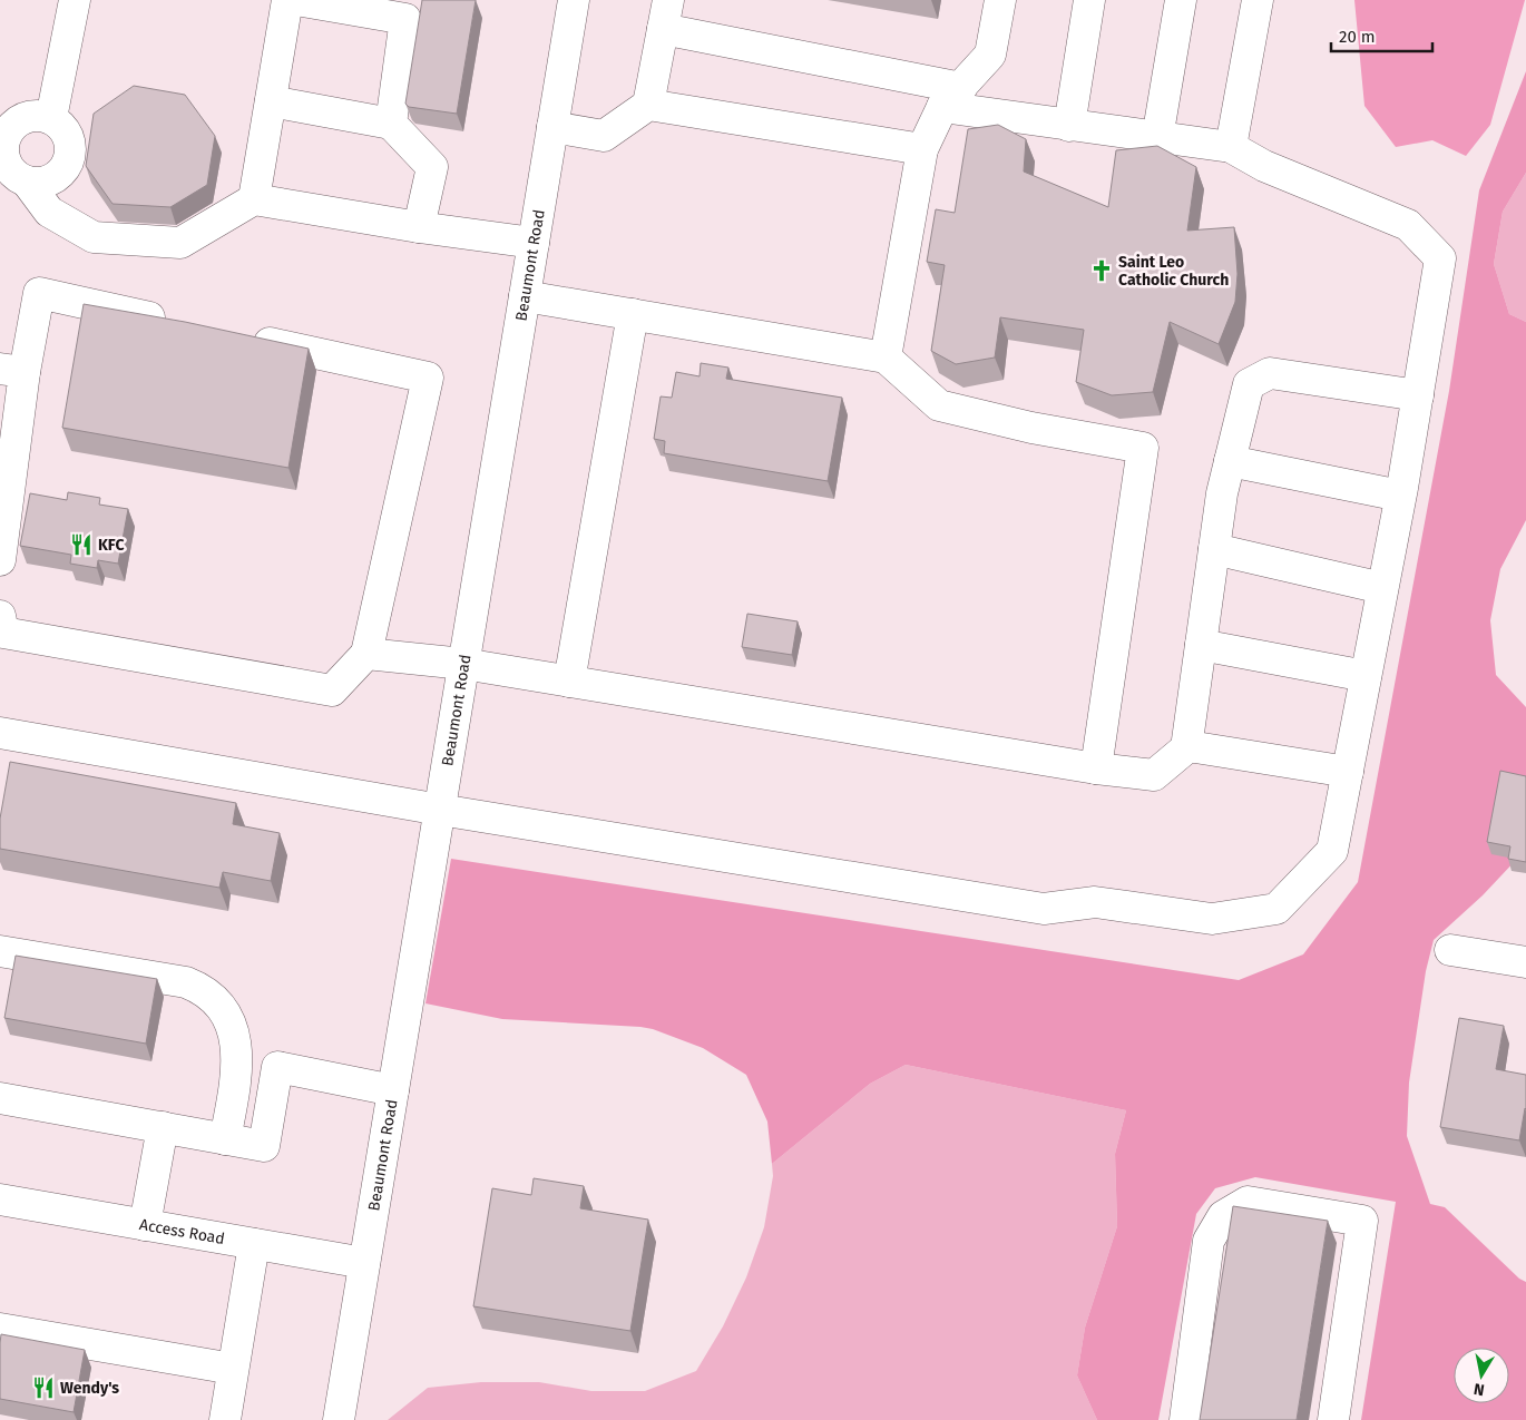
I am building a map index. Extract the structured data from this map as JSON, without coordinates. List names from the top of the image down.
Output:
{
  "streets": {
    "street": ["Beaumont Road", "Access Road"]
  },
  "crossings": [
    ["Beaumont Road", "Access Road"]
  ],
  "places": {
    "church": ["Saint Leo Catholic Church"],
    "restaurant": ["KFC", "Wendy's"]
  },
  "scale_bar": "20 m",
  "north": "bottom"
}
